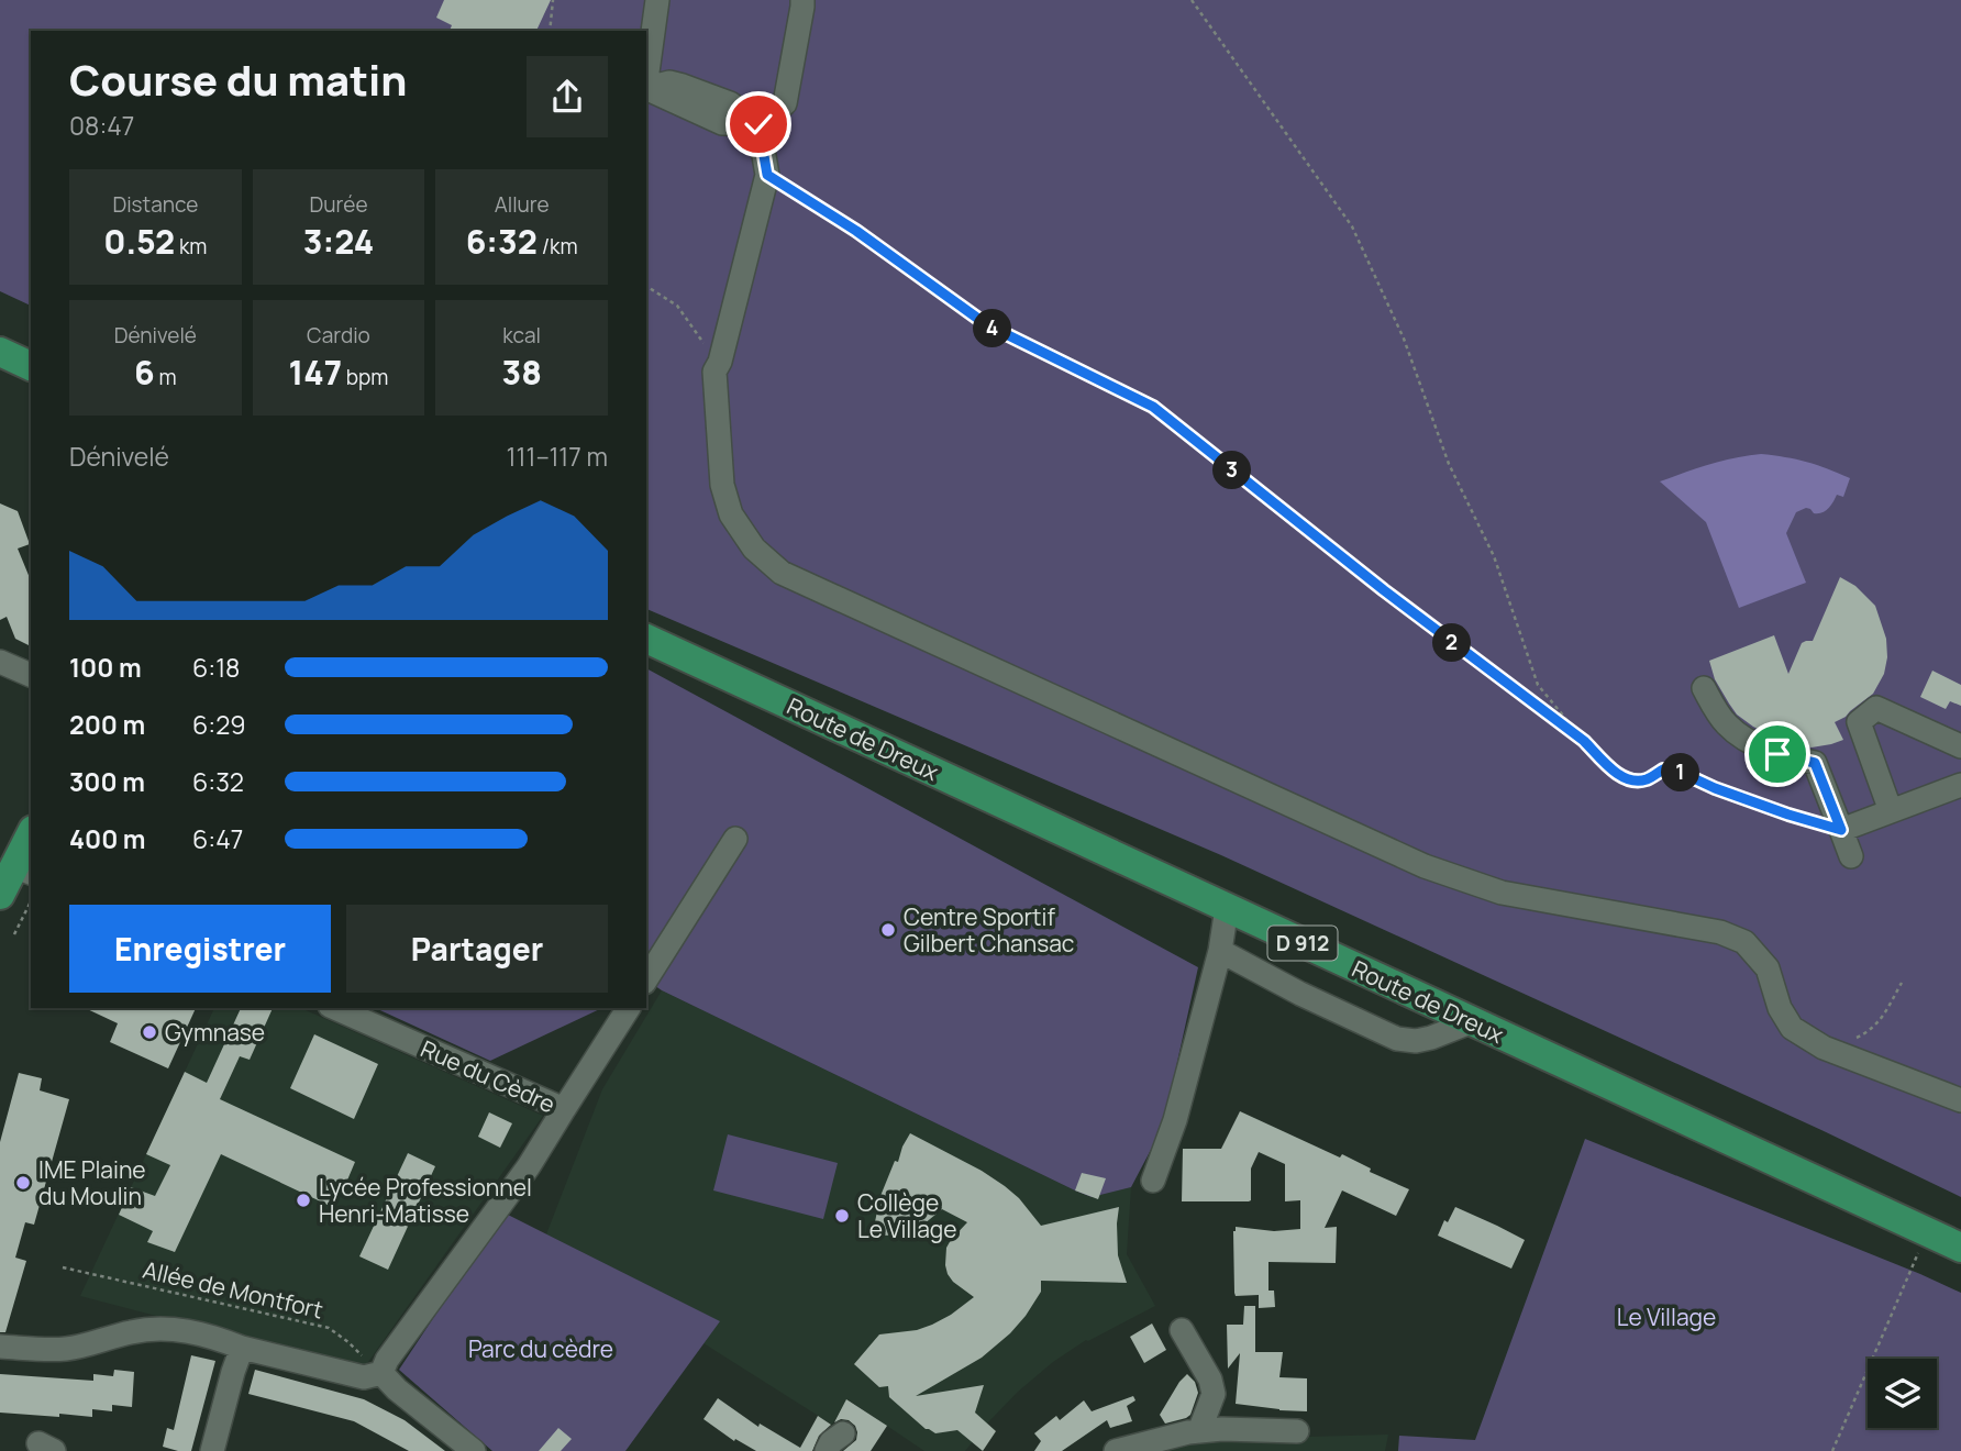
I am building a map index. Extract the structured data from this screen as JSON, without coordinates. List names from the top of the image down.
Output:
{
  "streets": {
    "main road": ["Route de Dreux", "D 912"],
    "street": ["Rue du Cèdre"],
    "path": ["Allée de Montfort"]
  },
  "crossings": [
    ["Rue du Cèdre", "Allée de Montfort"]
  ],
  "parks": ["Le Village", "Parc du cèdre"],
  "places": [
    "Centre Sportif Gilbert Chansac",
    "Gymnase",
    "IME Plaine du Moulin",
    "Lycée Professionnel Henri-Matisse",
    "Collège Le Village"
  ],
  "page": {
    "heading": ["Course du matin", "08:47"],
    "stats": [
      ["Distance", "0.52 km"],
      ["Durée", "3:24"],
      ["Allure", "6:32 /km"],
      ["Dénivelé", "6 m"],
      ["Cardio", "147 bpm"],
      ["kcal", "38"]
    ],
    "pins": [
      "4",
      "3",
      "2",
      "1"
    ],
    "chart": ["Dénivelé", "111–117 m"],
    "list": [
      {
        "name": "100 m",
        "note": "6:18"
      },
      {
        "name": "200 m",
        "note": "6:29"
      },
      {
        "name": "300 m",
        "note": "6:32"
      },
      {
        "name": "400 m",
        "note": "6:47"
      }
    ],
    "buttons": ["Enregistrer", "Partager"]
  }
}
